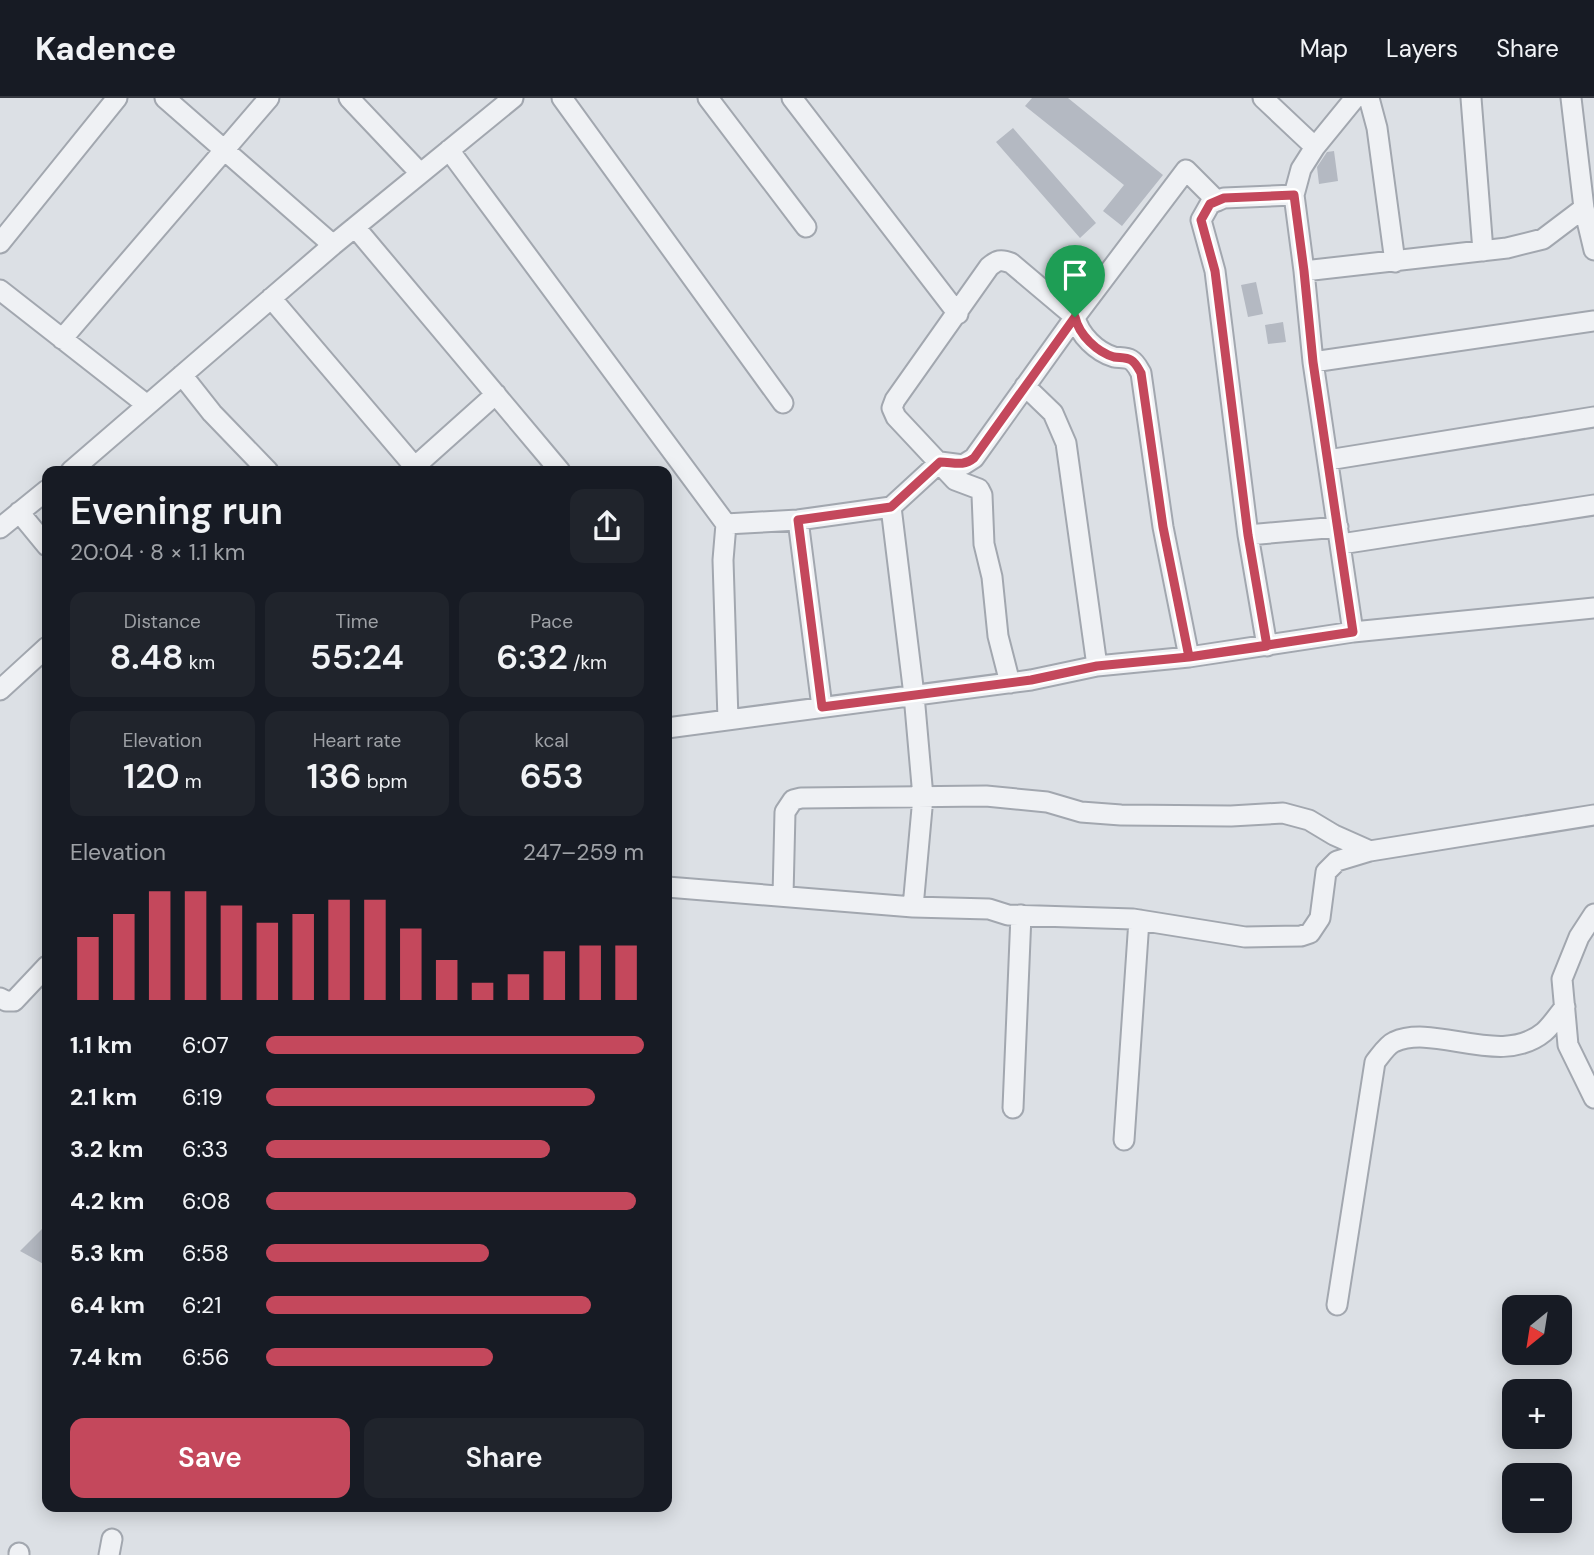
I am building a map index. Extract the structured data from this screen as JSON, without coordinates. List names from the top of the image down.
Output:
{
  "north": "bottom left",
  "page": {
    "header": "Kadence",
    "nav": ["Map", "Layers", "Share"],
    "heading": ["Evening run", "20:04 · 8 × 1.1 km"],
    "stats": [
      ["Distance", "8.48 km"],
      ["Time", "55:24"],
      ["Pace", "6:32 /km"],
      ["Elevation", "120 m"],
      ["Heart rate", "136 bpm"],
      ["kcal", "653"]
    ],
    "chart": ["Elevation", "247–259 m"],
    "list": [
      {
        "name": "1.1 km",
        "note": "6:07"
      },
      {
        "name": "2.1 km",
        "note": "6:19"
      },
      {
        "name": "3.2 km",
        "note": "6:33"
      },
      {
        "name": "4.2 km",
        "note": "6:08"
      },
      {
        "name": "5.3 km",
        "note": "6:58"
      },
      {
        "name": "6.4 km",
        "note": "6:21"
      },
      {
        "name": "7.4 km",
        "note": "6:56"
      }
    ],
    "map_buttons": ["+", "−"],
    "buttons": ["Save", "Share"]
  }
}
